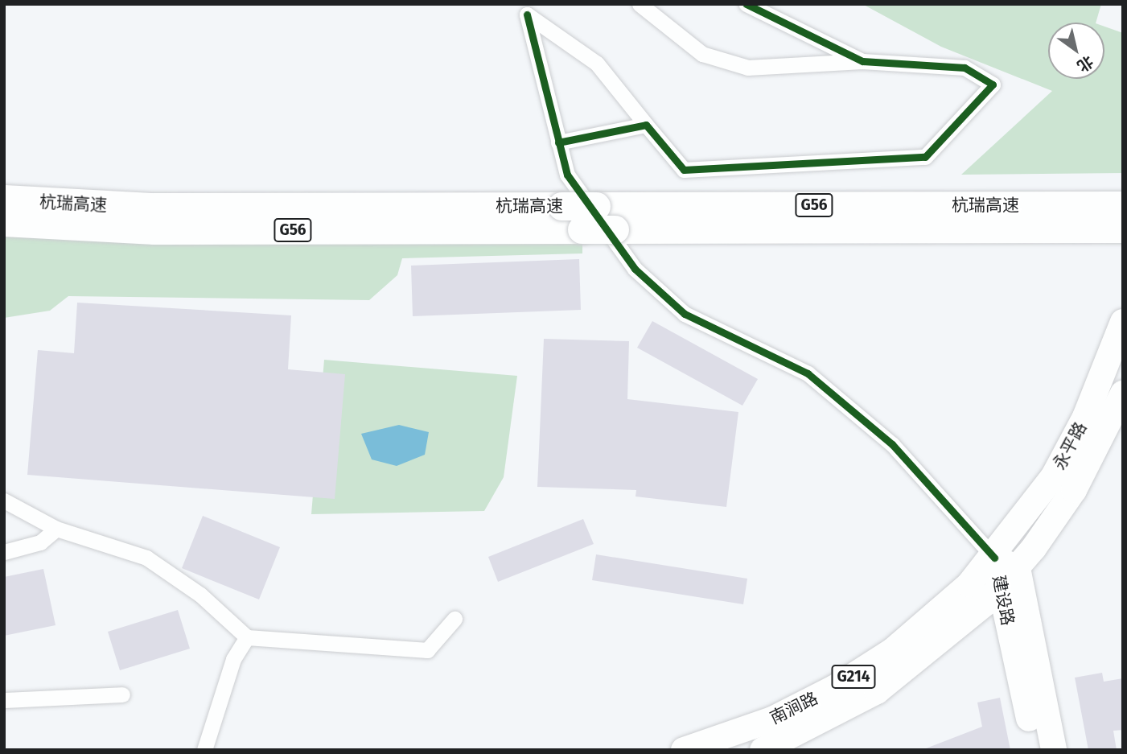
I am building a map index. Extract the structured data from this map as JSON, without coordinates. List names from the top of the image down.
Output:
{
  "streets": {
    "highway": ["杭瑞高速", "G56"],
    "main road": [
      "永平路",
      "建设路",
      "G214",
      "南涧路"
    ]
  },
  "crossings": [
    ["永平路", "建设路"],
    ["永平路", "南涧路"],
    ["建设路", "南涧路"]
  ],
  "north": "bottom right"
}
